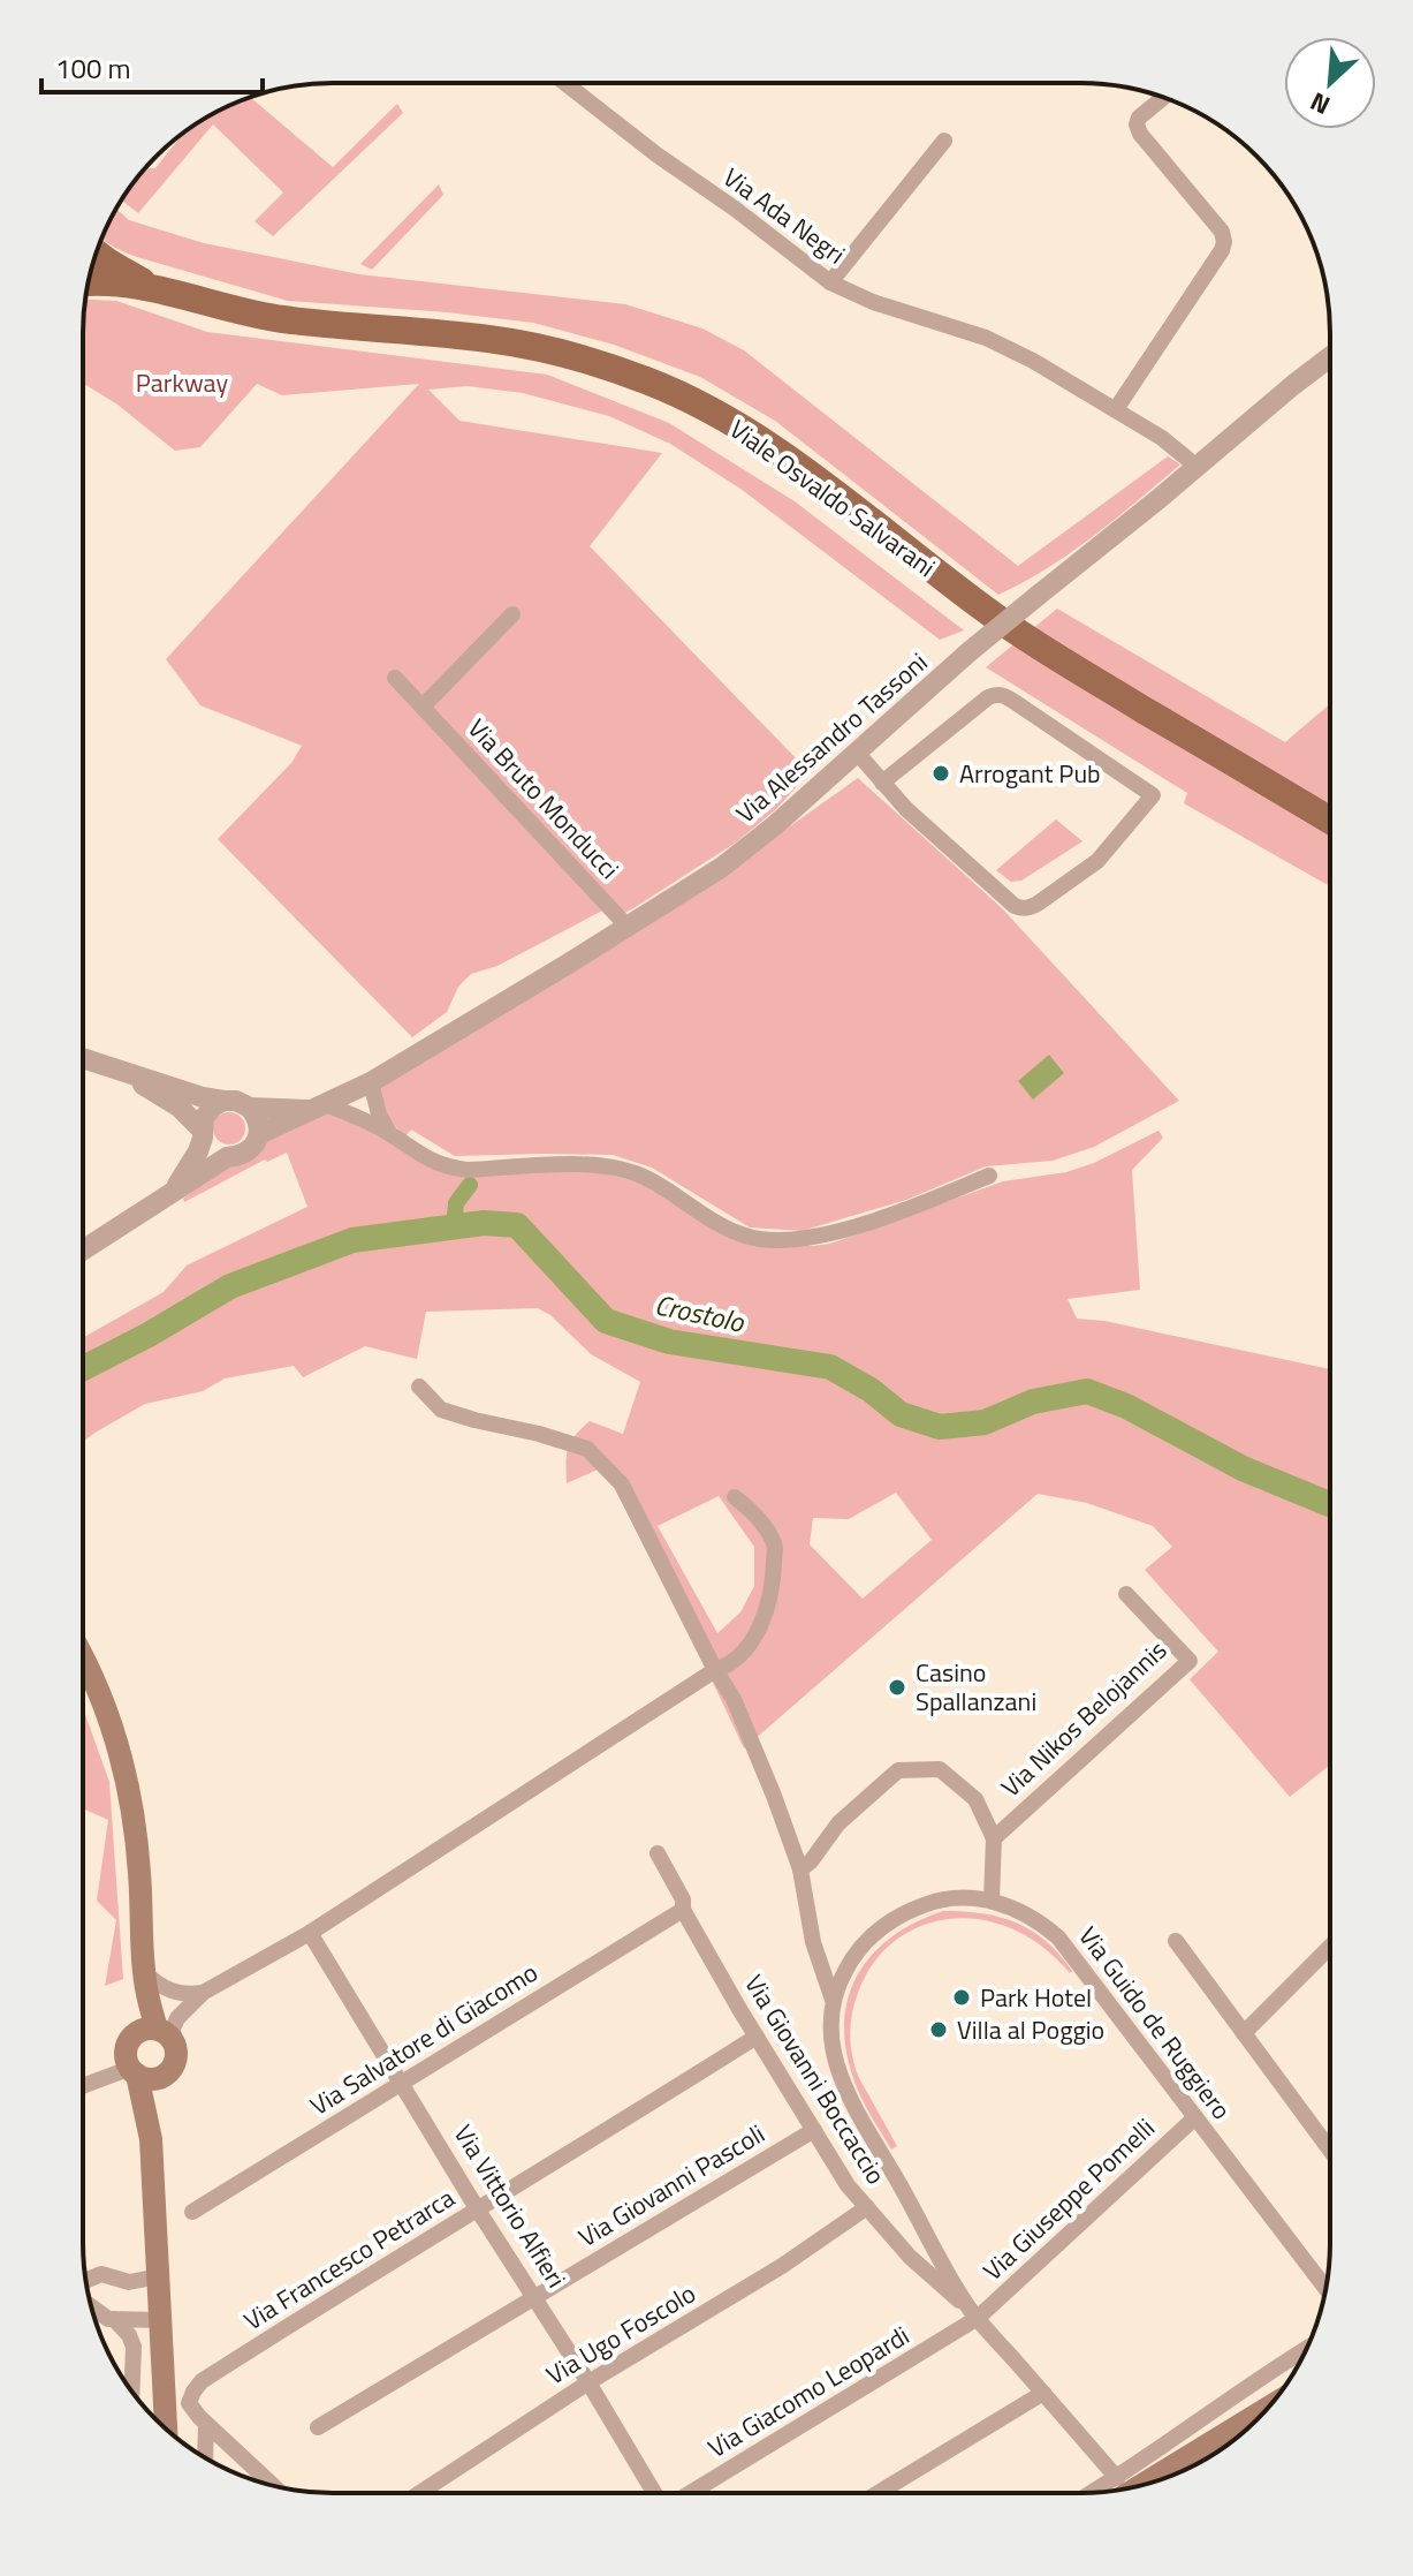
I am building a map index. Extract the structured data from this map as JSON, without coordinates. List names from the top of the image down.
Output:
{
  "streets": {
    "main road": ["Viale Osvaldo Salvarani"],
    "street": [
      "Via Ada Negri",
      "Via Alessandro Tassoni",
      "Via Bruto Monducci",
      "Via Nikos Belojannis",
      "Via Guido de Ruggiero",
      "Via Salvatore di Giacomo",
      "Via Giovanni Boccaccio",
      "Via Giovanni Pascoli",
      "Via Giuseppe Pomelli",
      "Via Vittorio Alfieri",
      "Via Francesco Petrarca",
      "Via Ugo Foscolo",
      "Via Giacomo Leopardi"
    ]
  },
  "crossings": [
    ["Via Ada Negri", "Via Alessandro Tassoni"],
    ["Via Alessandro Tassoni", "Via Bruto Monducci"],
    ["Via Nikos Belojannis", "Via Guido de Ruggiero"],
    ["Via Guido de Ruggiero", "Via Giovanni Boccaccio"],
    ["Via Guido de Ruggiero", "Via Giuseppe Pomelli"],
    ["Via Guido de Ruggiero", "Via Giacomo Leopardi"],
    ["Via Salvatore di Giacomo", "Via Giovanni Boccaccio"],
    ["Via Salvatore di Giacomo", "Via Vittorio Alfieri"],
    ["Via Giovanni Boccaccio", "Via Giovanni Pascoli"],
    ["Via Giovanni Boccaccio", "Via Giuseppe Pomelli"],
    ["Via Giovanni Boccaccio", "Via Francesco Petrarca"],
    ["Via Giovanni Boccaccio", "Via Ugo Foscolo"],
    ["Via Giovanni Boccaccio", "Via Giacomo Leopardi"],
    ["Via Giovanni Pascoli", "Via Vittorio Alfieri"],
    ["Via Giuseppe Pomelli", "Via Giacomo Leopardi"],
    ["Via Vittorio Alfieri", "Via Francesco Petrarca"],
    ["Via Vittorio Alfieri", "Via Ugo Foscolo"]
  ],
  "water": ["Crostolo"],
  "parks": ["Parkway"],
  "places": [
    "Arrogant Pub",
    "Casino Spallanzani",
    "Park Hotel",
    "Villa al Poggio"
  ],
  "scale_bar": "100 m",
  "north": "bottom left"
}
